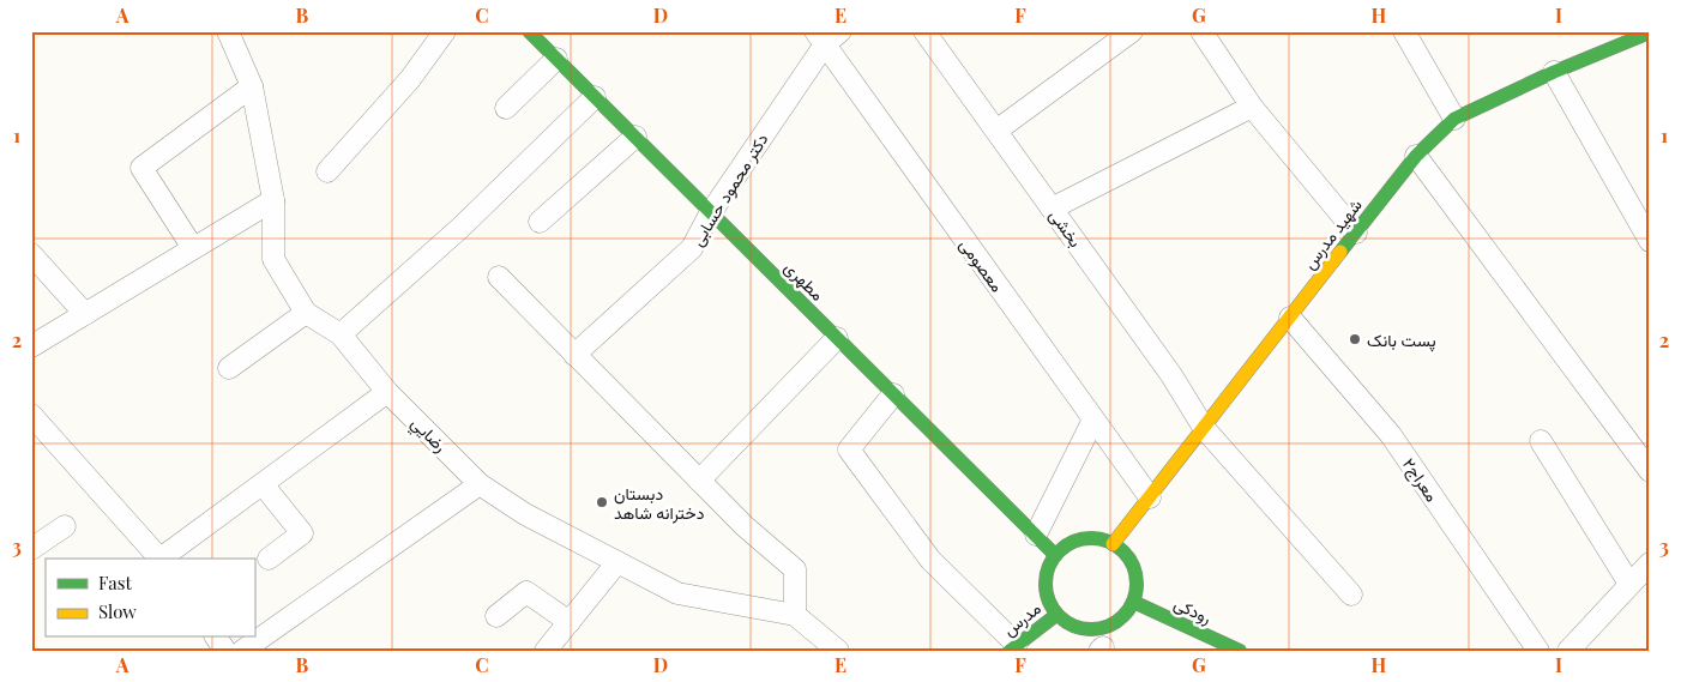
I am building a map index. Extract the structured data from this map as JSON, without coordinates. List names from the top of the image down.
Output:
{
  "streets": {
    "main road": [
      "شهید مدرس",
      "مطهری",
      "رودکی",
      "مدرس"
    ],
    "street": [
      "دکتر محمود حسابی",
      "بخشی",
      "معصومی",
      "رضایي",
      "معراج۲"
    ]
  },
  "crossings": [
    ["دکتر محمود حسابی", "معصومی"],
    ["دکتر محمود حسابی", "مطهری"],
    ["بخشی", "شهید مدرس"],
    ["شهید مدرس", "معصومی"],
    ["شهید مدرس", "مطهری"],
    ["شهید مدرس", "معراج۲"],
    ["شهید مدرس", "رودکی"],
    ["شهید مدرس", "مدرس"],
    ["مطهری", "رودکی"],
    ["مطهری", "مدرس"],
    ["رودکی", "مدرس"]
  ],
  "places": ["پست بانک", "دبستان دخترانه شاهد"],
  "legend": ["Fast", "Slow"],
  "grid": {
    "columns": [
      "A",
      "B",
      "C",
      "D",
      "E",
      "F",
      "G",
      "H",
      "I"
    ],
    "rows": ["1", "2", "3"]
  }
}
